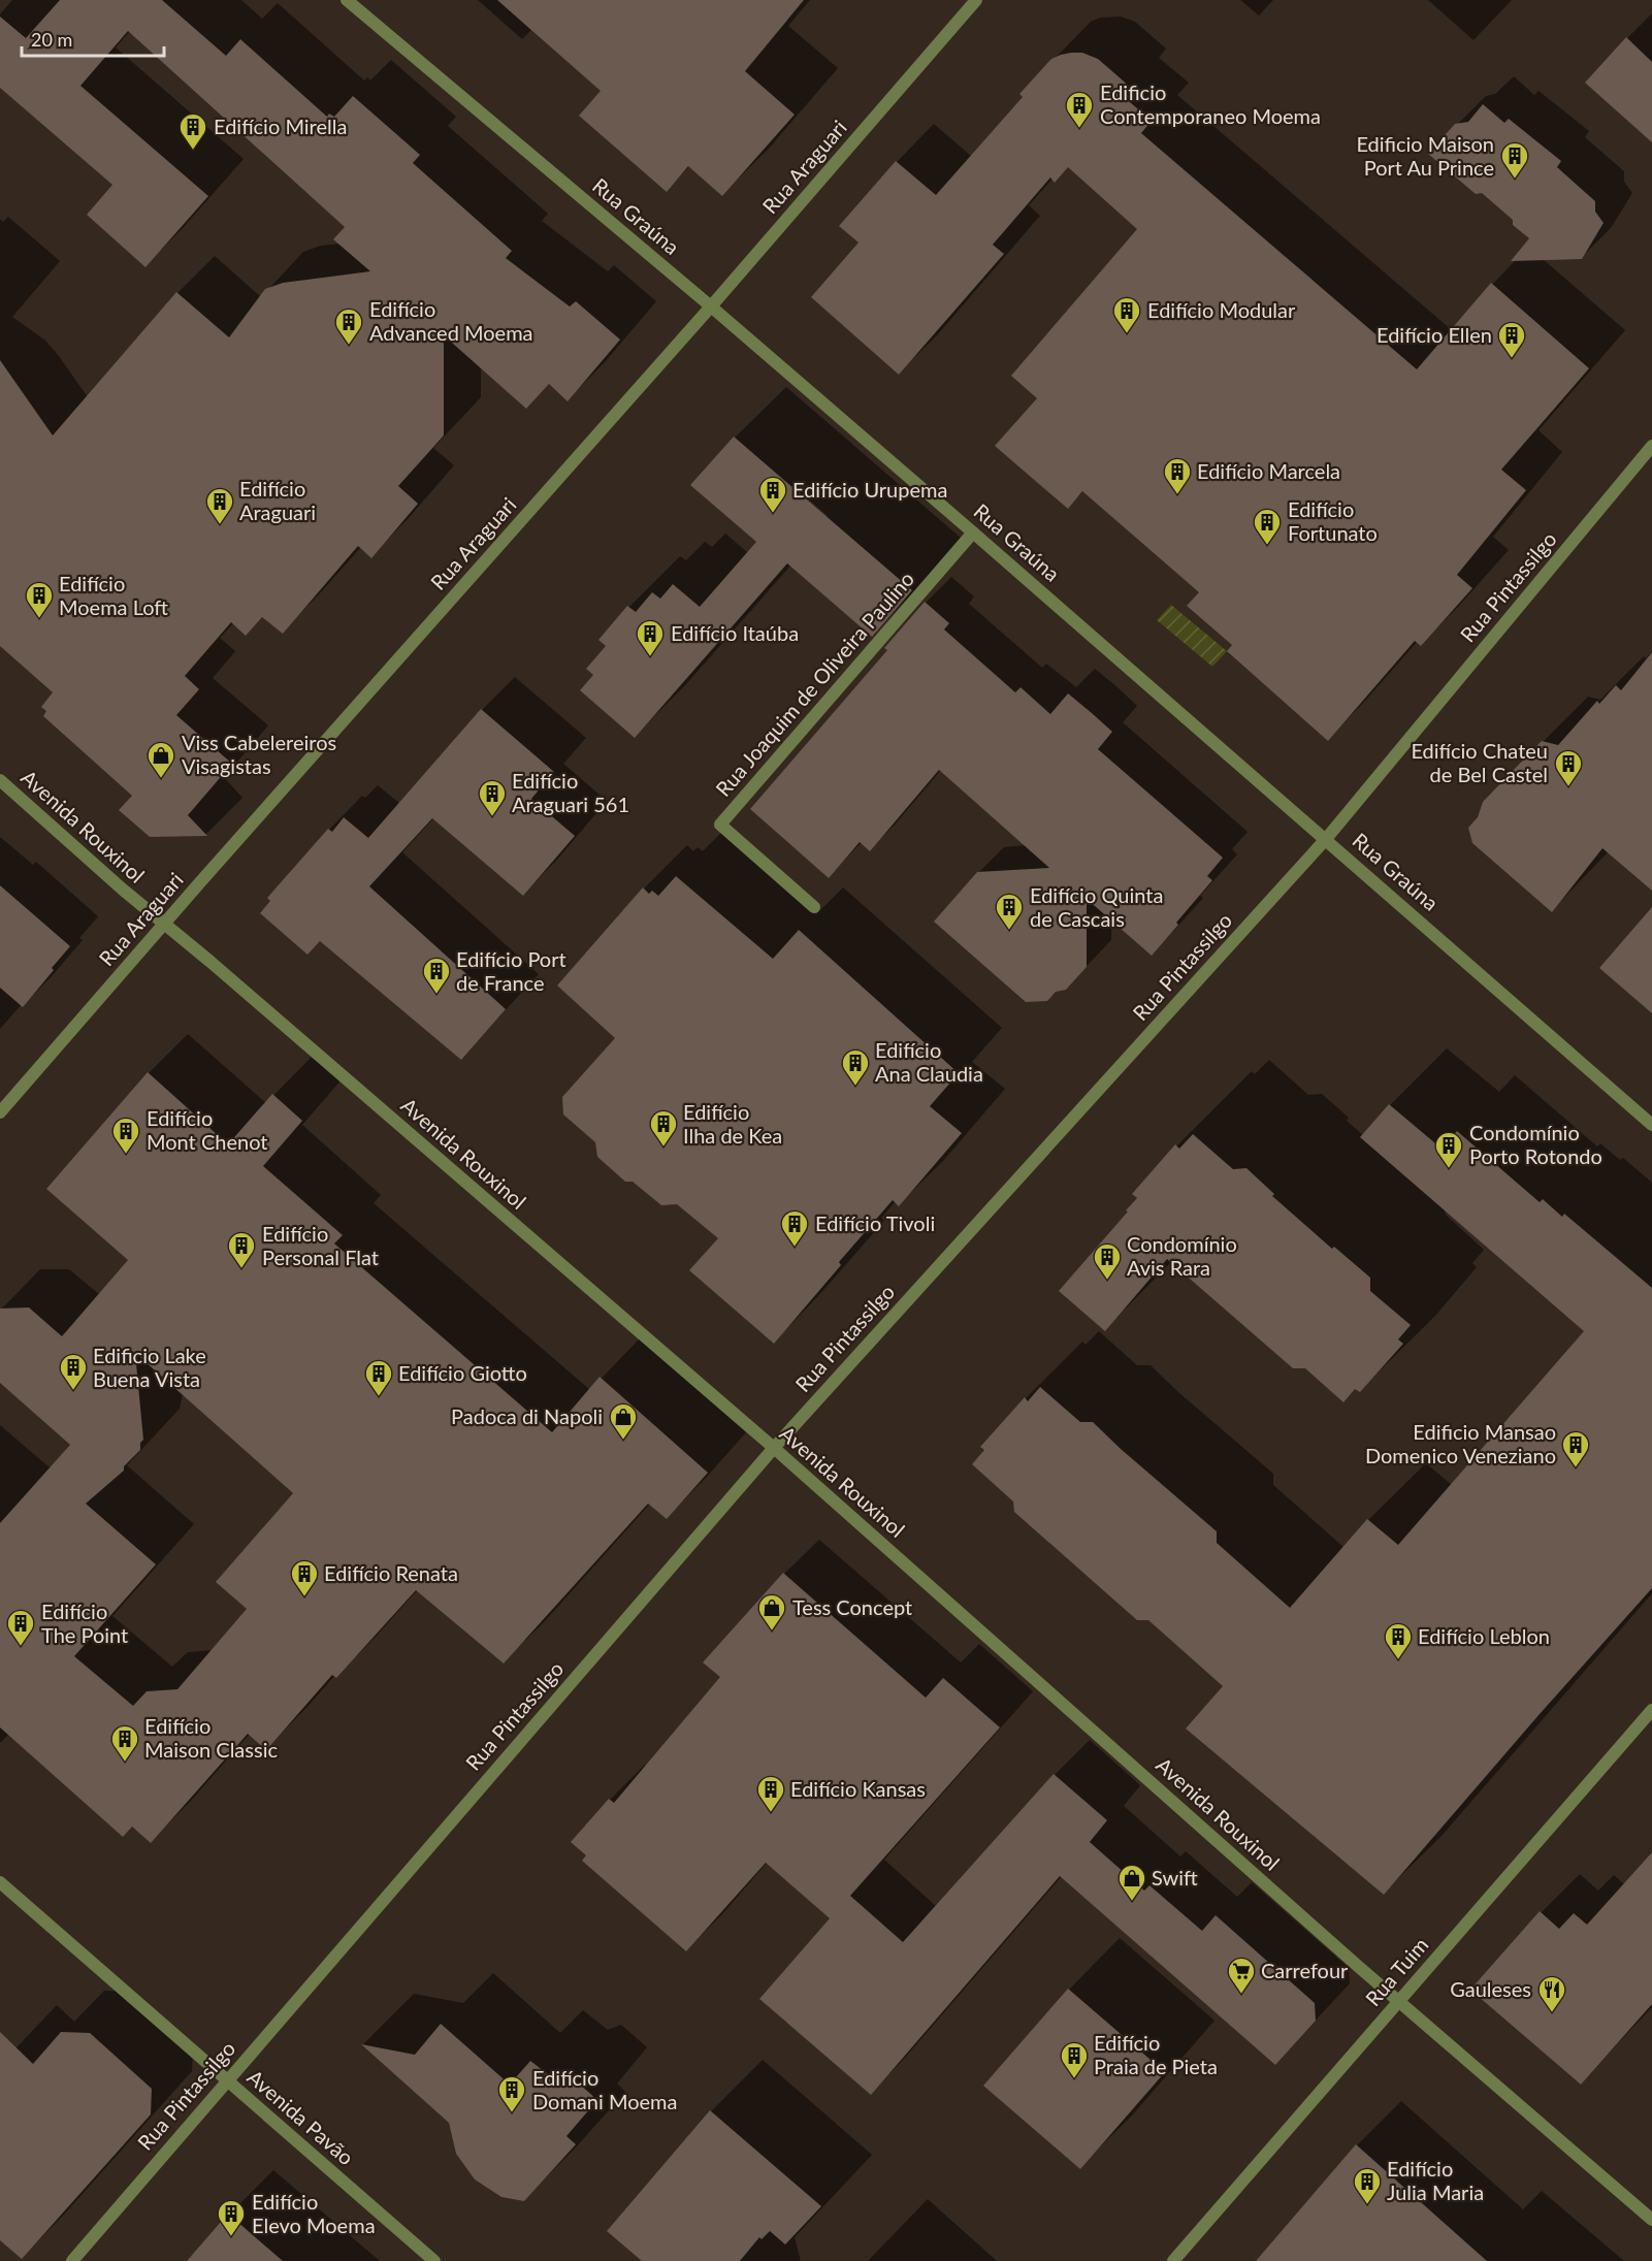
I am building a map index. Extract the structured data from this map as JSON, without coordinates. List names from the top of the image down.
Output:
{
  "streets": {
    "street": [
      "Rua Araguari",
      "Rua Graúna",
      "Rua Pintassilgo",
      "Rua Joaquim de Oliveira Paulino",
      "Avenida Rouxinol",
      "Rua Tuim",
      "Avenida Pavão"
    ]
  },
  "crossings": [
    ["Rua Araguari", "Rua Graúna"],
    ["Rua Araguari", "Avenida Rouxinol"],
    ["Rua Graúna", "Rua Pintassilgo"],
    ["Rua Graúna", "Rua Joaquim de Oliveira Paulino"],
    ["Rua Pintassilgo", "Avenida Rouxinol"],
    ["Rua Pintassilgo", "Avenida Pavão"],
    ["Avenida Rouxinol", "Rua Tuim"]
  ],
  "places": {
    "building": [
      "Edificio Contemporaneo Moema",
      "Edifício Mirella",
      "Edificio Maison Port Au Prince",
      "Edifício Modular",
      "Edifício Advanced Moema",
      "Edifício Ellen",
      "Edifício Marcela",
      "Edifício Urupema",
      "Edifício Araguari",
      "Edifício Fortunato",
      "Edifício Moema Loft",
      "Edifício Itaúba",
      "Edifício Chateu de Bel Castel",
      "Edifício Araguari 561",
      "Edifício Quinta de Cascais",
      "Edifício Port de France",
      "Edifício Ana Claudia",
      "Edifício Ilha de Kea",
      "Edifício Mont Chenot",
      "Condomínio Porto Rotondo",
      "Edifício Tivoli",
      "Edifício Personal Flat",
      "Condomínio Avis Rara",
      "Edificio Lake Buena Vista",
      "Edifício Giotto",
      "Edificio Mansao Domenico Veneziano",
      "Edifício Renata",
      "Edifício The Point",
      "Edifício Leblon",
      "Edifício Maison Classic",
      "Edifício Kansas",
      "Edifício Praia de Pieta",
      "Edifício Domani Moema",
      "Edifício Julia Maria",
      "Edifício Elevo Moema"
    ],
    "shop": [
      "Viss Cabelereiros Visagistas",
      "Padoca di Napoli",
      "Tess Concept",
      "Swift"
    ],
    "supermarket": ["Carrefour"],
    "restaurant": ["Gauleses"]
  },
  "scale_bar": "20 m"
}
